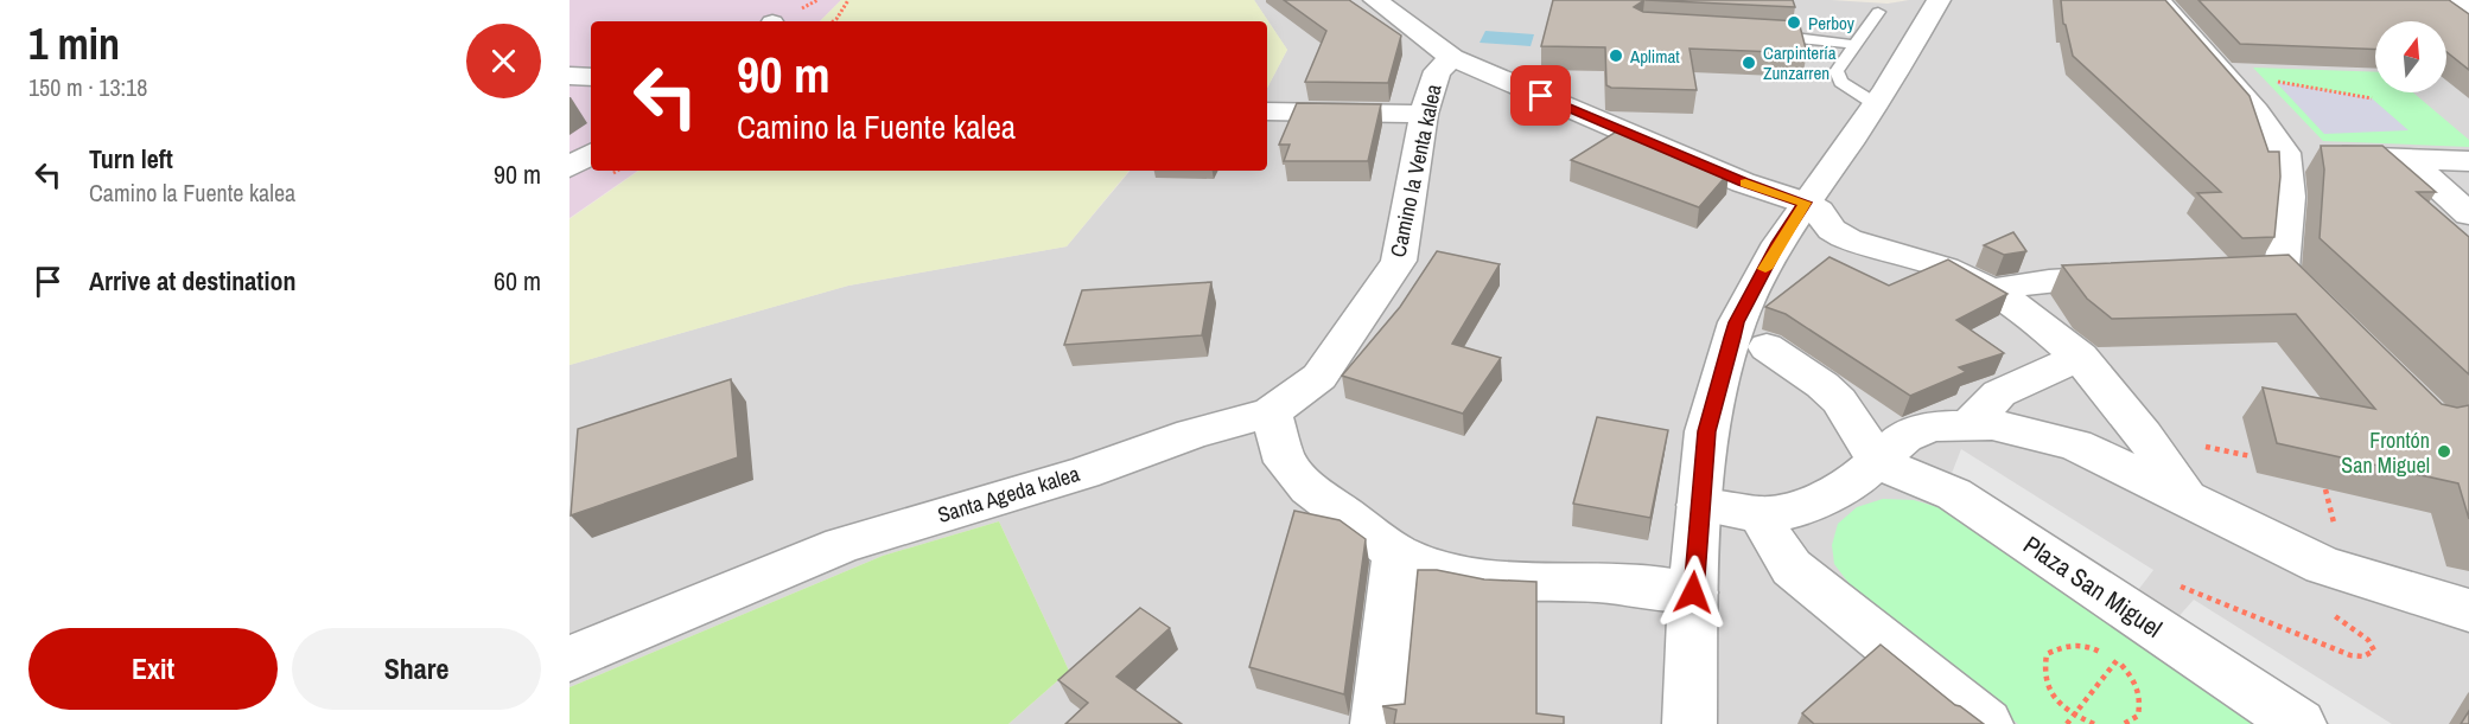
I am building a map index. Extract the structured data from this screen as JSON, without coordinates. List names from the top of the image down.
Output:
{
  "streets": {
    "street": ["Camino la Venta kalea", "Santa Ageda kalea", "Plaza San Miguel"]
  },
  "crossings": [
    ["Camino la Venta kalea", "Santa Ageda kalea"]
  ],
  "places": [
    "Perboy",
    "Aplimat",
    "Carpintería Zunzarren",
    "Frontón San Miguel"
  ],
  "north": "top",
  "page": {
    "heading": ["1 min", "150 m · 13:18"],
    "turn": ["90 m", "Camino la Fuente kalea"],
    "list": [
      {
        "name": "Turn left",
        "note": "Camino la Fuente kalea",
        "value": "90 m"
      },
      {
        "name": "Arrive at destination",
        "value": "60 m"
      }
    ],
    "buttons": ["Exit", "Share"]
  }
}
